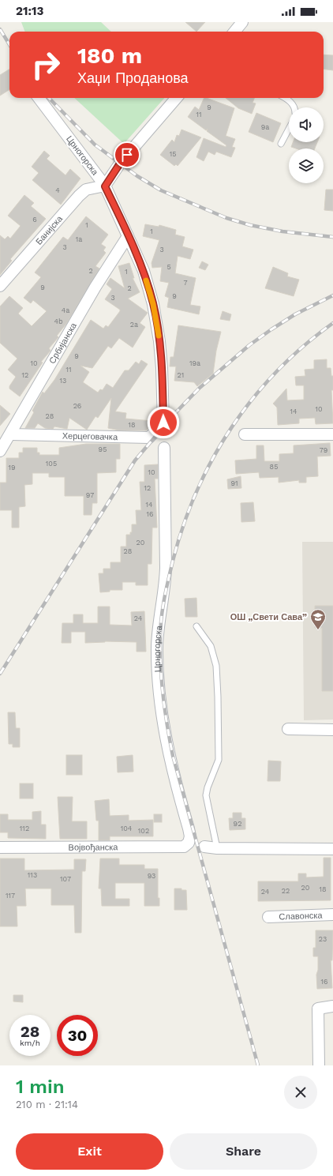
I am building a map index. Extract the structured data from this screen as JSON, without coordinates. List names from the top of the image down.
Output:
{
  "streets": {
    "street": [
      "Црногорска",
      "Банијска",
      "Србијанска",
      "Херцеговачка",
      "Војвођанска",
      "Славонска"
    ]
  },
  "crossings": [
    ["Црногорска", "Банијска"],
    ["Црногорска", "Србијанска"],
    ["Црногорска", "Херцеговачка"],
    ["Црногорска", "Војвођанска"],
    ["Србијанска", "Херцеговачка"]
  ],
  "places": {
    "school or university": ["ОШ „Свети Сава”"]
  },
  "house_numbers": [
    "9",
    "11",
    "9a",
    "15",
    "4",
    "6",
    "1",
    "1",
    "1a",
    "3",
    "3",
    "5",
    "2",
    "1",
    "7",
    "9",
    "2",
    "9",
    "3",
    "4a",
    "4b",
    "2a",
    "9",
    "10",
    "19a",
    "11",
    "12",
    "21",
    "13",
    "26",
    "10",
    "14",
    "28",
    "18",
    "95",
    "79",
    "105",
    "85",
    "19",
    "10",
    "91",
    "12",
    "97",
    "14",
    "16",
    "20",
    "28",
    "24",
    "92",
    "112",
    "104",
    "102",
    "113",
    "93",
    "107",
    "20",
    "18",
    "22",
    "24",
    "117",
    "23",
    "16"
  ],
  "page": {
    "status": "21:13",
    "turn": ["180 m", "Хаџи Проданова"],
    "speed": "28 km/h",
    "limit": "30",
    "heading": ["1 min", "210 m · 21:14"],
    "buttons": ["Exit", "Share"]
  }
}
